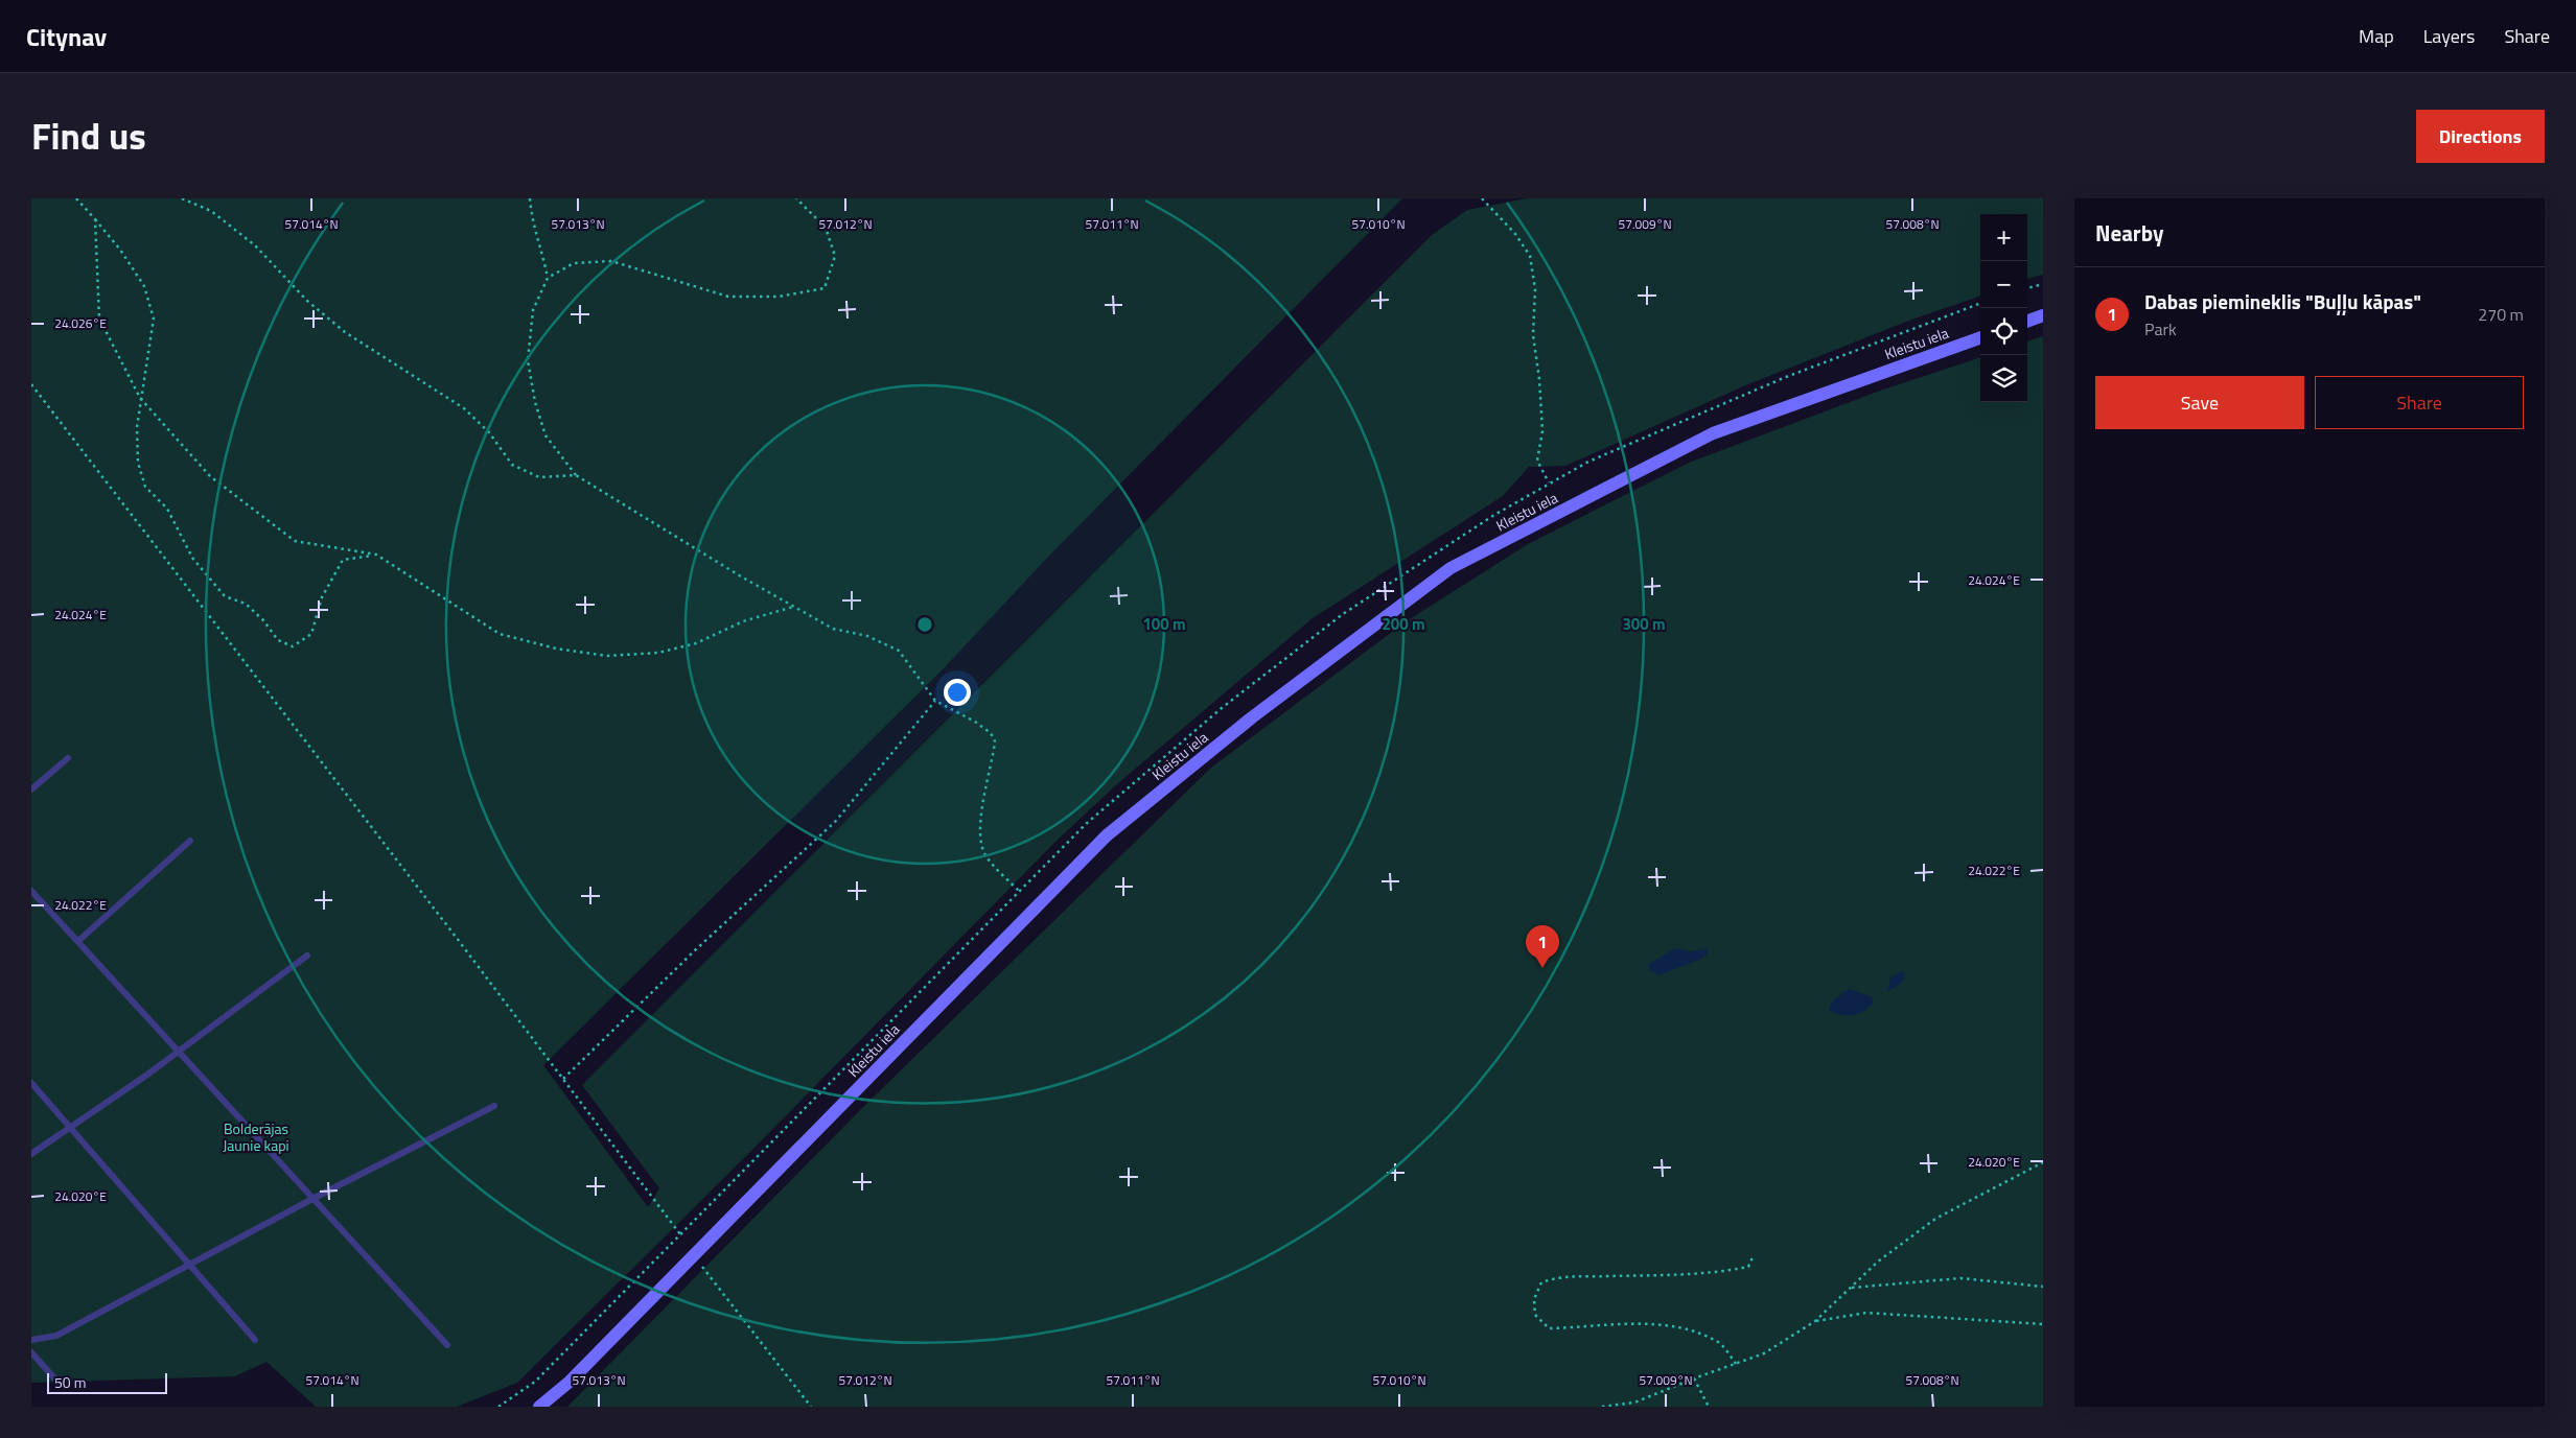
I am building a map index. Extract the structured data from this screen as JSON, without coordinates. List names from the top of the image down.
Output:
{
  "streets": {
    "main road": ["Kleistu iela"]
  },
  "parks": ["Bolderājas Jaunie kapi"],
  "scale_bar": "50 m",
  "page": {
    "header": "Citynav",
    "nav": ["Map", "Layers", "Share"],
    "title": "Find us",
    "buttons": [
      "Directions",
      ["Save", "Share"]
    ],
    "heading": "Nearby",
    "map_buttons": ["+", "−"],
    "list": [
      {
        "mark": "1",
        "name": "Dabas piemineklis \"Buļļu kāpas\"",
        "note": "Park",
        "value": "270 m"
      }
    ],
    "pins": "1",
    "scale": "50 m"
  },
  "coordinates": [
    "57.014°N",
    "57.013°N",
    "57.012°N",
    "57.011°N",
    "57.010°N",
    "57.009°N",
    "57.008°N",
    "24.026°E",
    "24.024°E",
    "24.022°E",
    "24.020°E"
  ],
  "rings": ["100 m", "200 m", "300 m"]
}
